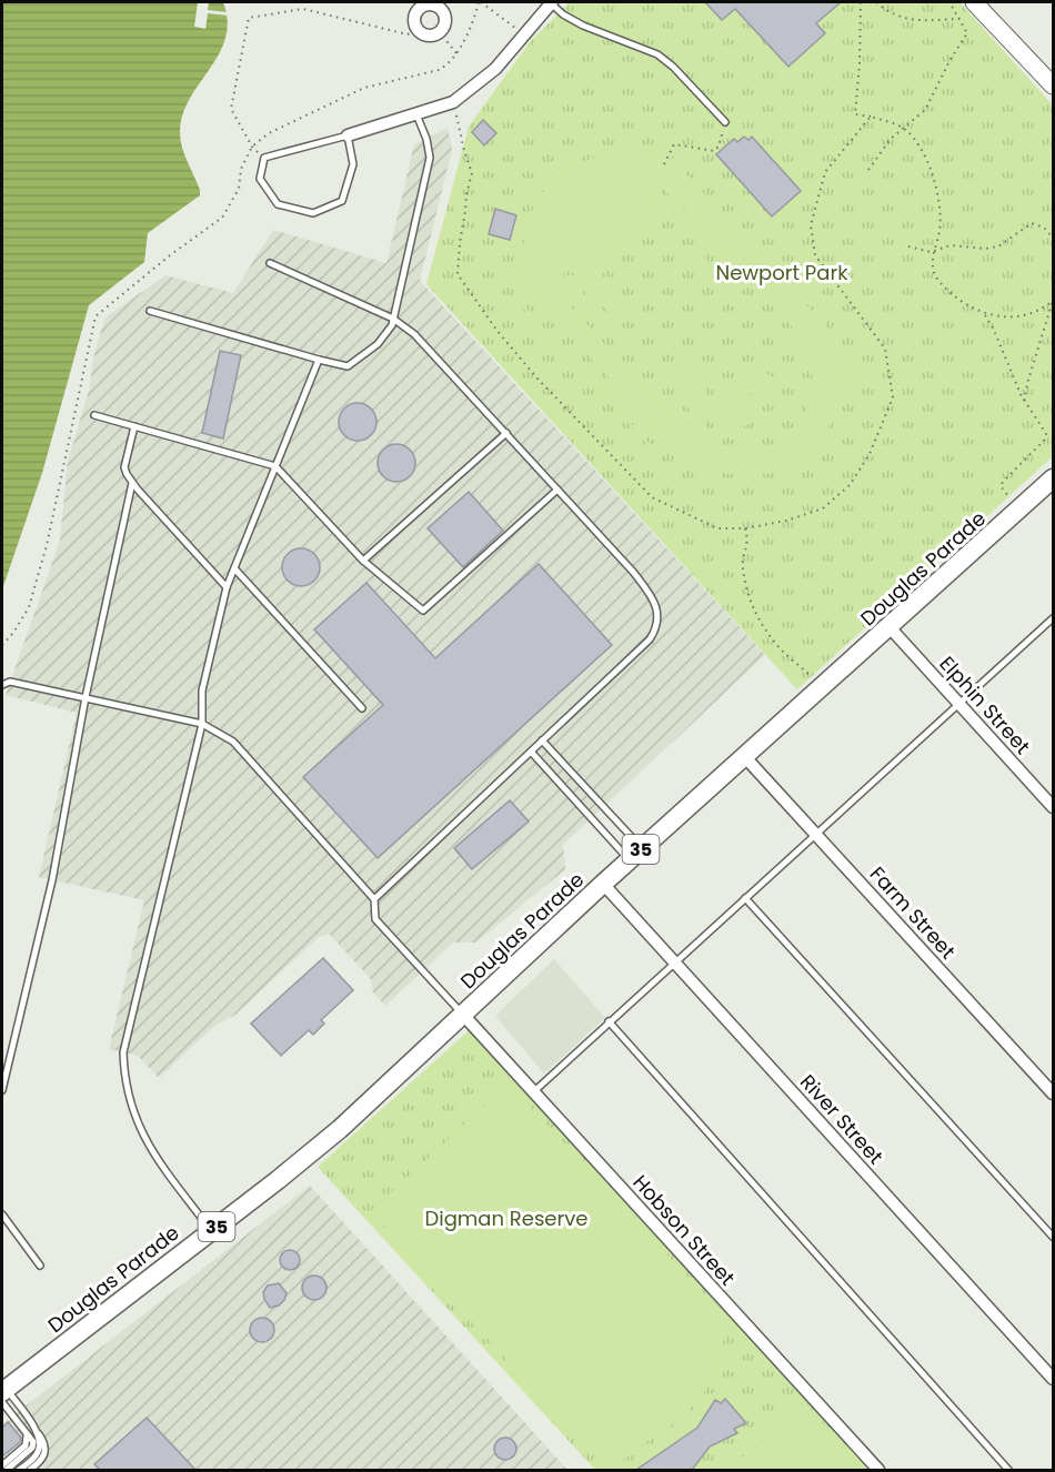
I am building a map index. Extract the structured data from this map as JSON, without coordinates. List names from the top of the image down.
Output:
{
  "streets": {
    "main road": ["Douglas Parade", "35"],
    "street": [
      "Elphin Street",
      "Farm Street",
      "River Street",
      "Hobson Street"
    ]
  },
  "crossings": [
    ["Douglas Parade", "Elphin Street"],
    ["Douglas Parade", "Farm Street"],
    ["Douglas Parade", "River Street"],
    ["Douglas Parade", "Hobson Street"]
  ],
  "parks": ["Newport Park", "Digman Reserve"]
}
